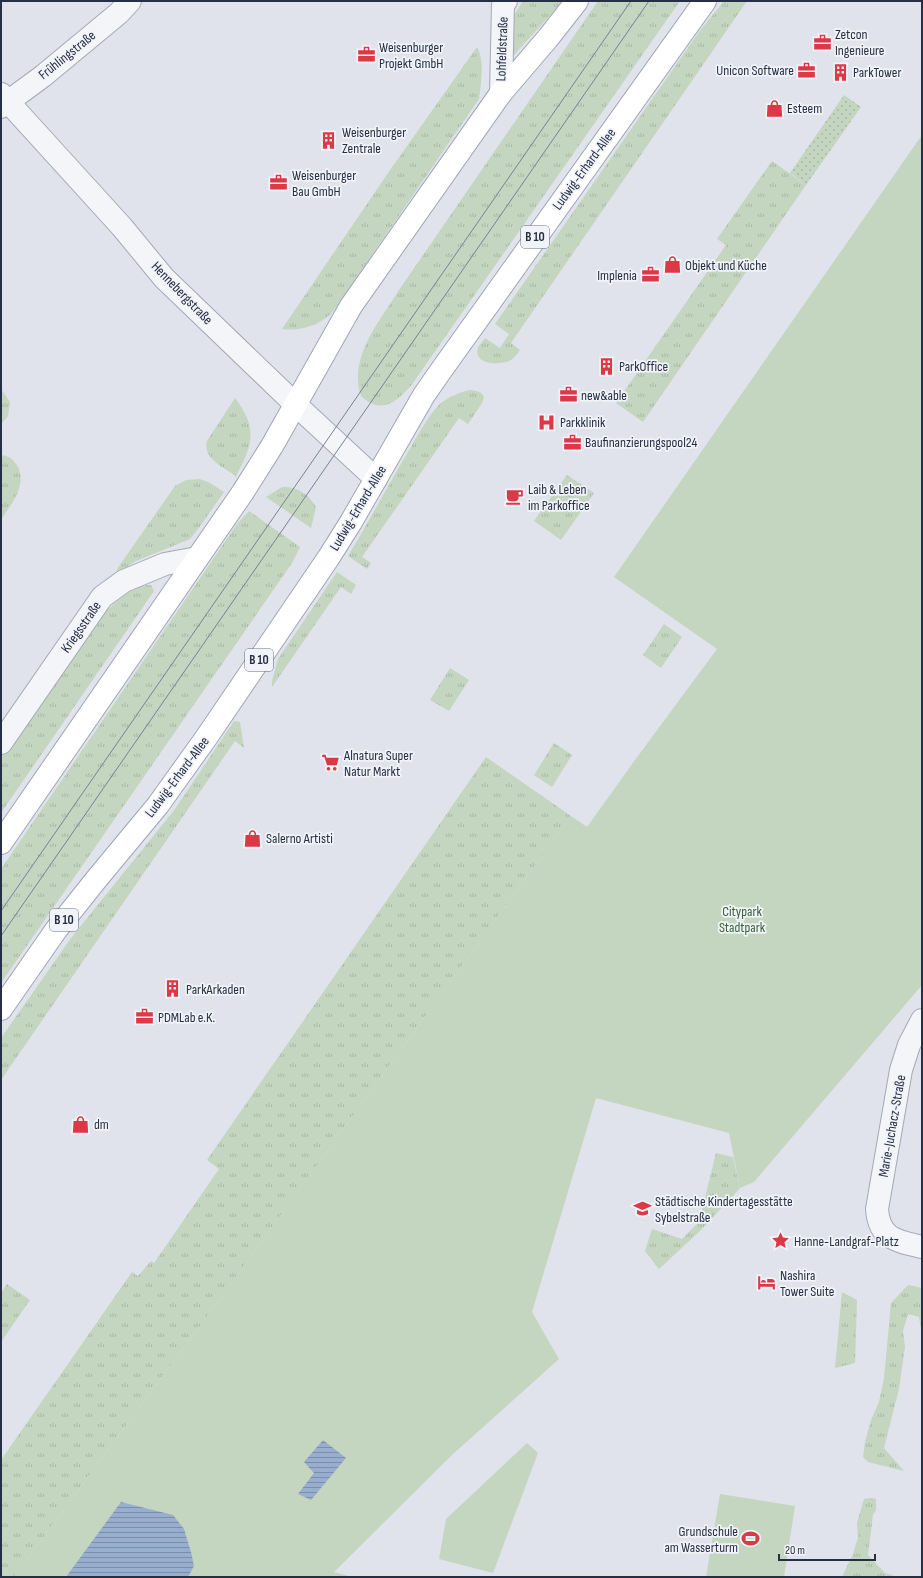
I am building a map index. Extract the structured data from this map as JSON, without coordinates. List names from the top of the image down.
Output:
{
  "streets": {
    "main road": ["Ludwig-Erhard-Allee", "B 10"],
    "street": [
      "Lohfeldstraße",
      "Frühlingstraße",
      "Hennebergstraße",
      "Kriegsstraße",
      "Marie-Juchacz-Straße"
    ]
  },
  "crossings": [
    ["Frühlingstraße", "Hennebergstraße"],
    ["Ludwig-Erhard-Allee", "Hennebergstraße"]
  ],
  "parks": ["Citypark Stadtpark"],
  "places": {
    "office": [
      "Zetcon Ingenieure",
      "Weisenburger Projekt GmbH",
      "Unicon Software",
      "Weisenburger Bau GmbH",
      "Implenia",
      "new&able",
      "Baufinanzierungspool24",
      "PDMLab e.K."
    ],
    "building": [
      "ParkTower",
      "Weisenburger Zentrale",
      "ParkOffice",
      "ParkArkaden"
    ],
    "shop": [
      "Esteem",
      "Objekt und Küche",
      "Salerno Artisti",
      "dm"
    ],
    "hospital": ["Parkklinik"],
    "cafe": ["Laib & Leben im Parkoffice"],
    "supermarket": ["Alnatura Super Natur Markt"],
    "school or university": ["Städtische Kindertagesstätte Sybelstraße"],
    "place": ["Hanne-Landgraf-Platz"],
    "hotel": ["Nashira Tower Suite"],
    "sports": ["Grundschule am Wasserturm"]
  },
  "scale_bar": "20 m"
}
